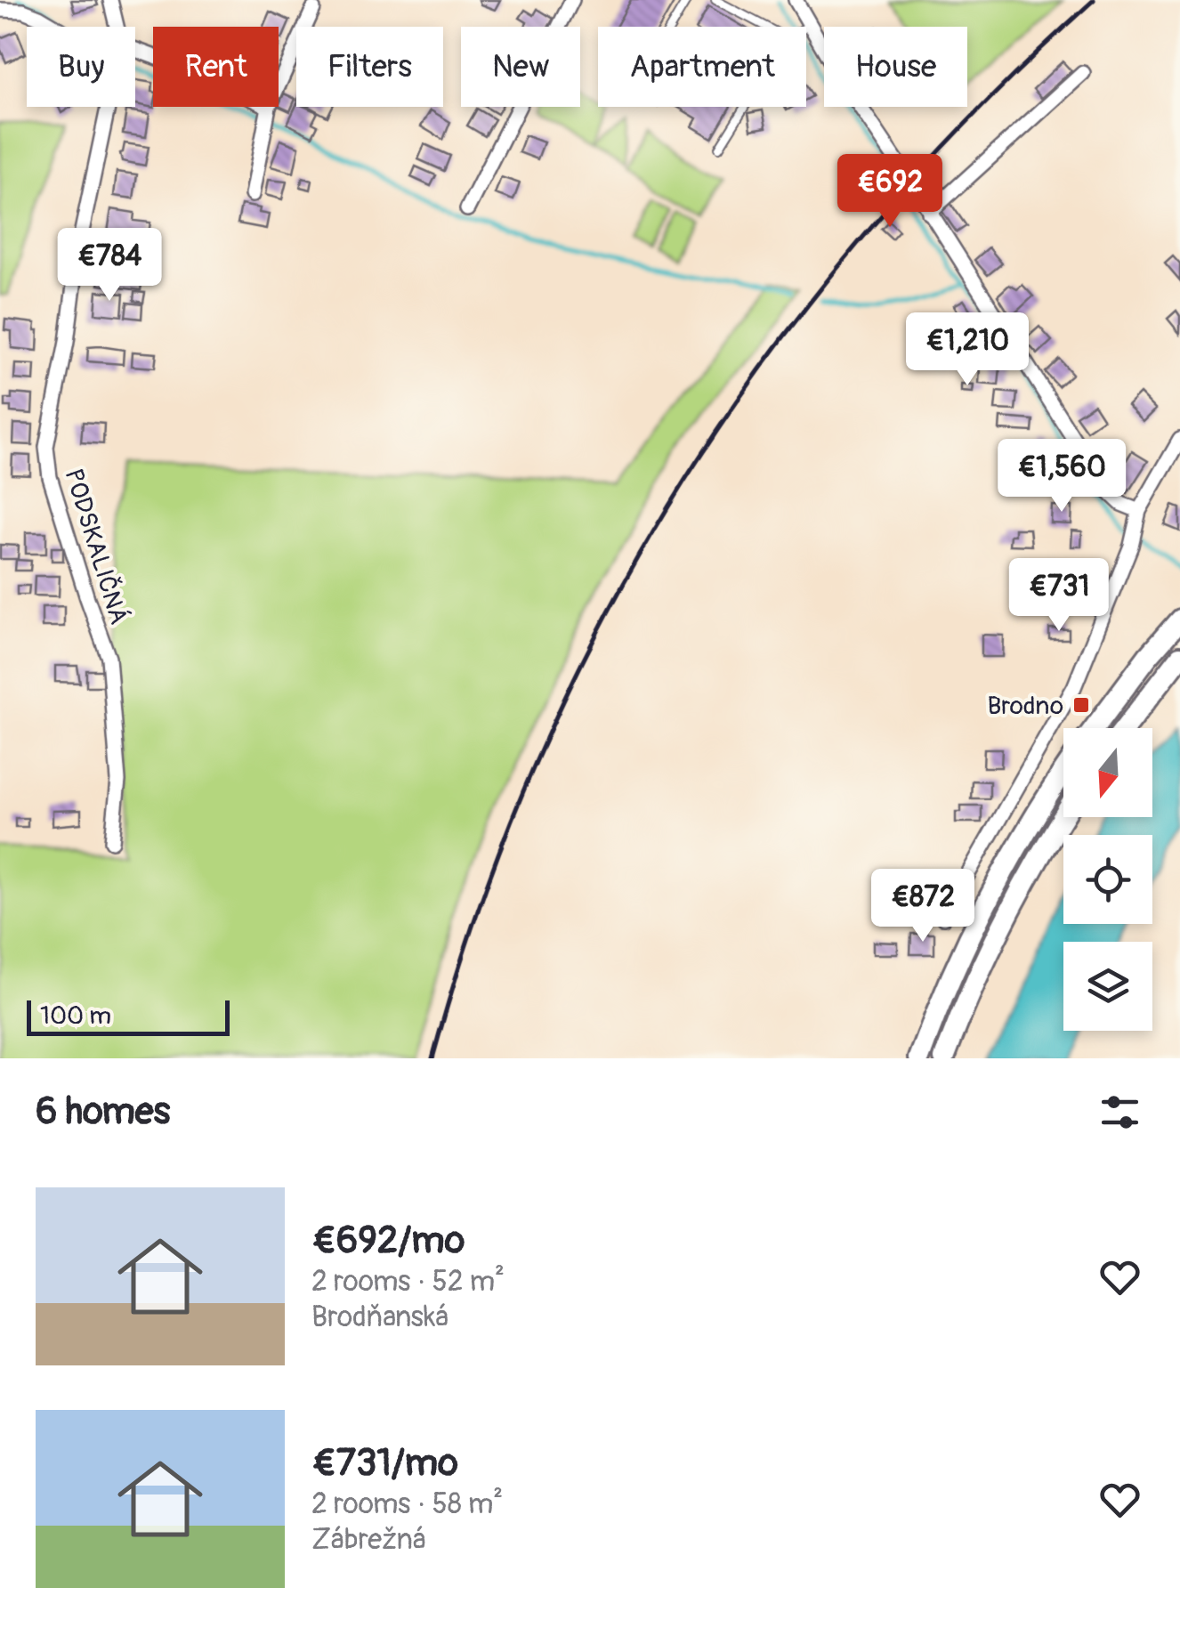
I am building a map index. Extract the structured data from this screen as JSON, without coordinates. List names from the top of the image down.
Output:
{
  "streets": {
    "street": ["PODSKALIČNÁ"]
  },
  "places": {
    "transit": ["Brodno"]
  },
  "scale_bar": "100 m",
  "north": "bottom",
  "page": {
    "chip": [
      "Buy",
      "Rent",
      "Filters",
      "New",
      "Apartment",
      "House"
    ],
    "price": [
      "€692",
      "€784",
      "€1,210",
      "€1,560",
      "€731",
      "€872"
    ],
    "scale": "100 m",
    "heading": "6 homes",
    "list": [
      {
        "name": "€692/mo",
        "note": "2 rooms · 52 m² · Brodňanská"
      },
      {
        "name": "€731/mo",
        "note": "2 rooms · 58 m² · Zábrežná"
      }
    ]
  }
}
